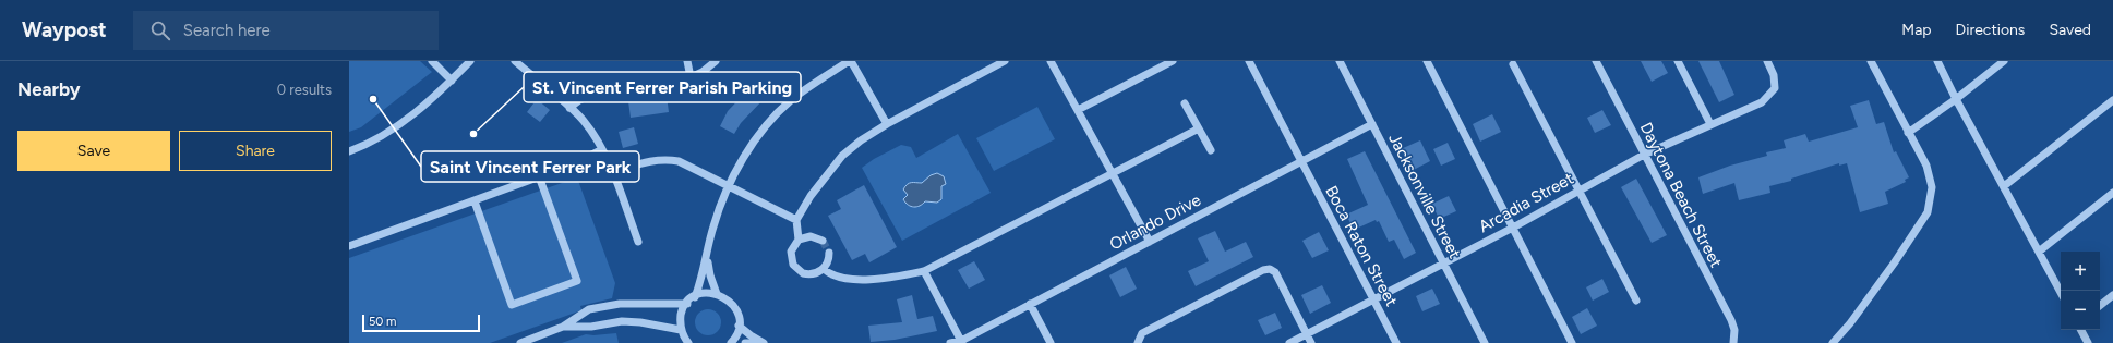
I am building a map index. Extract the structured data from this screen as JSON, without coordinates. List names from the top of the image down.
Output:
{
  "streets": {
    "street": [
      "Daytona Beach Street",
      "Jacksonville Street",
      "Arcadia Street",
      "Orlando Drive",
      "Boca Raton Street"
    ]
  },
  "crossings": [
    ["Daytona Beach Street", "Arcadia Street"],
    ["Jacksonville Street", "Arcadia Street"],
    ["Jacksonville Street", "Orlando Drive"],
    ["Arcadia Street", "Boca Raton Street"],
    ["Orlando Drive", "Boca Raton Street"]
  ],
  "places": ["Saint Vincent Ferrer Park", "St. Vincent Ferrer Parish Parking"],
  "scale_bar": "50 m",
  "page": {
    "header": "Waypost",
    "search": "Search here",
    "nav": ["Map", "Directions", "Saved"],
    "heading": ["Nearby", "0 results"],
    "buttons": ["Save", "Share"],
    "map_buttons": ["+", "−"],
    "scale": "50 m"
  }
}
